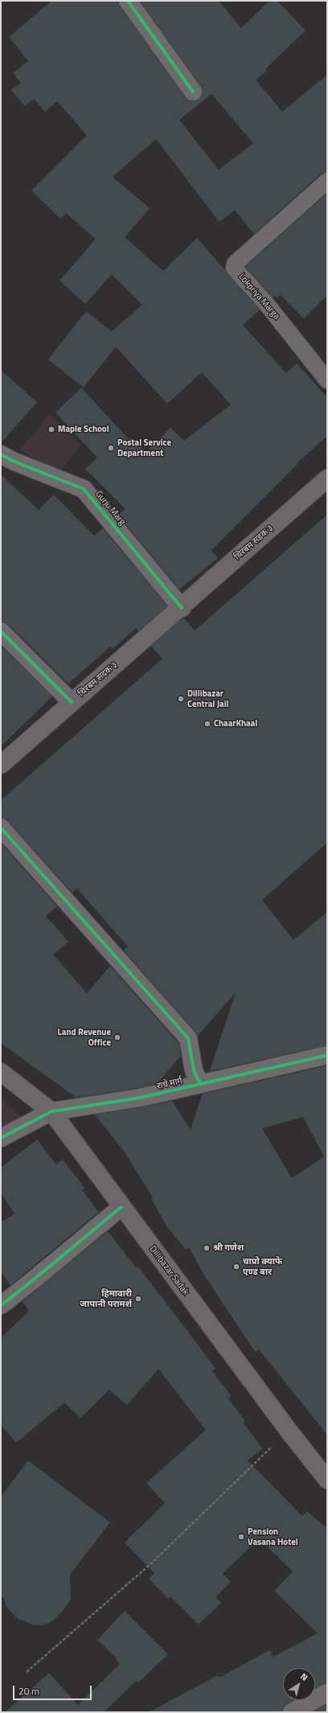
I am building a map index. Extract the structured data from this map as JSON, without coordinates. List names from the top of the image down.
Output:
{
  "streets": {
    "main road": ["थिरबम सडक ३", "थिरबम सदक ३", "Dillibazar Sadak"],
    "street": ["Gurju Marg", "राधे मार्ग"],
    "lane": ["Lokpriya Marga"]
  },
  "crossings": [
    ["Gurju Marg", "थिरबम सडक ३"],
    ["Gurju Marg", "थिरबम सदक ३"],
    ["थिरबम सडक ३", "थिरबम सदक ३"],
    ["राधे मार्ग", "Dillibazar Sadak"]
  ],
  "places": [
    "Maple School",
    "Postal Service Department",
    "Dillibazar Central Jail",
    "ChaarKhaal",
    "Land Revenue Office",
    "श्री गणेश",
    "चाप्रो क्याफे एण्ड बार",
    "हिमावारी जापानी परामर्श",
    "Pension Vasana Hotel"
  ],
  "scale_bar": "20 m",
  "north": "top right"
}
